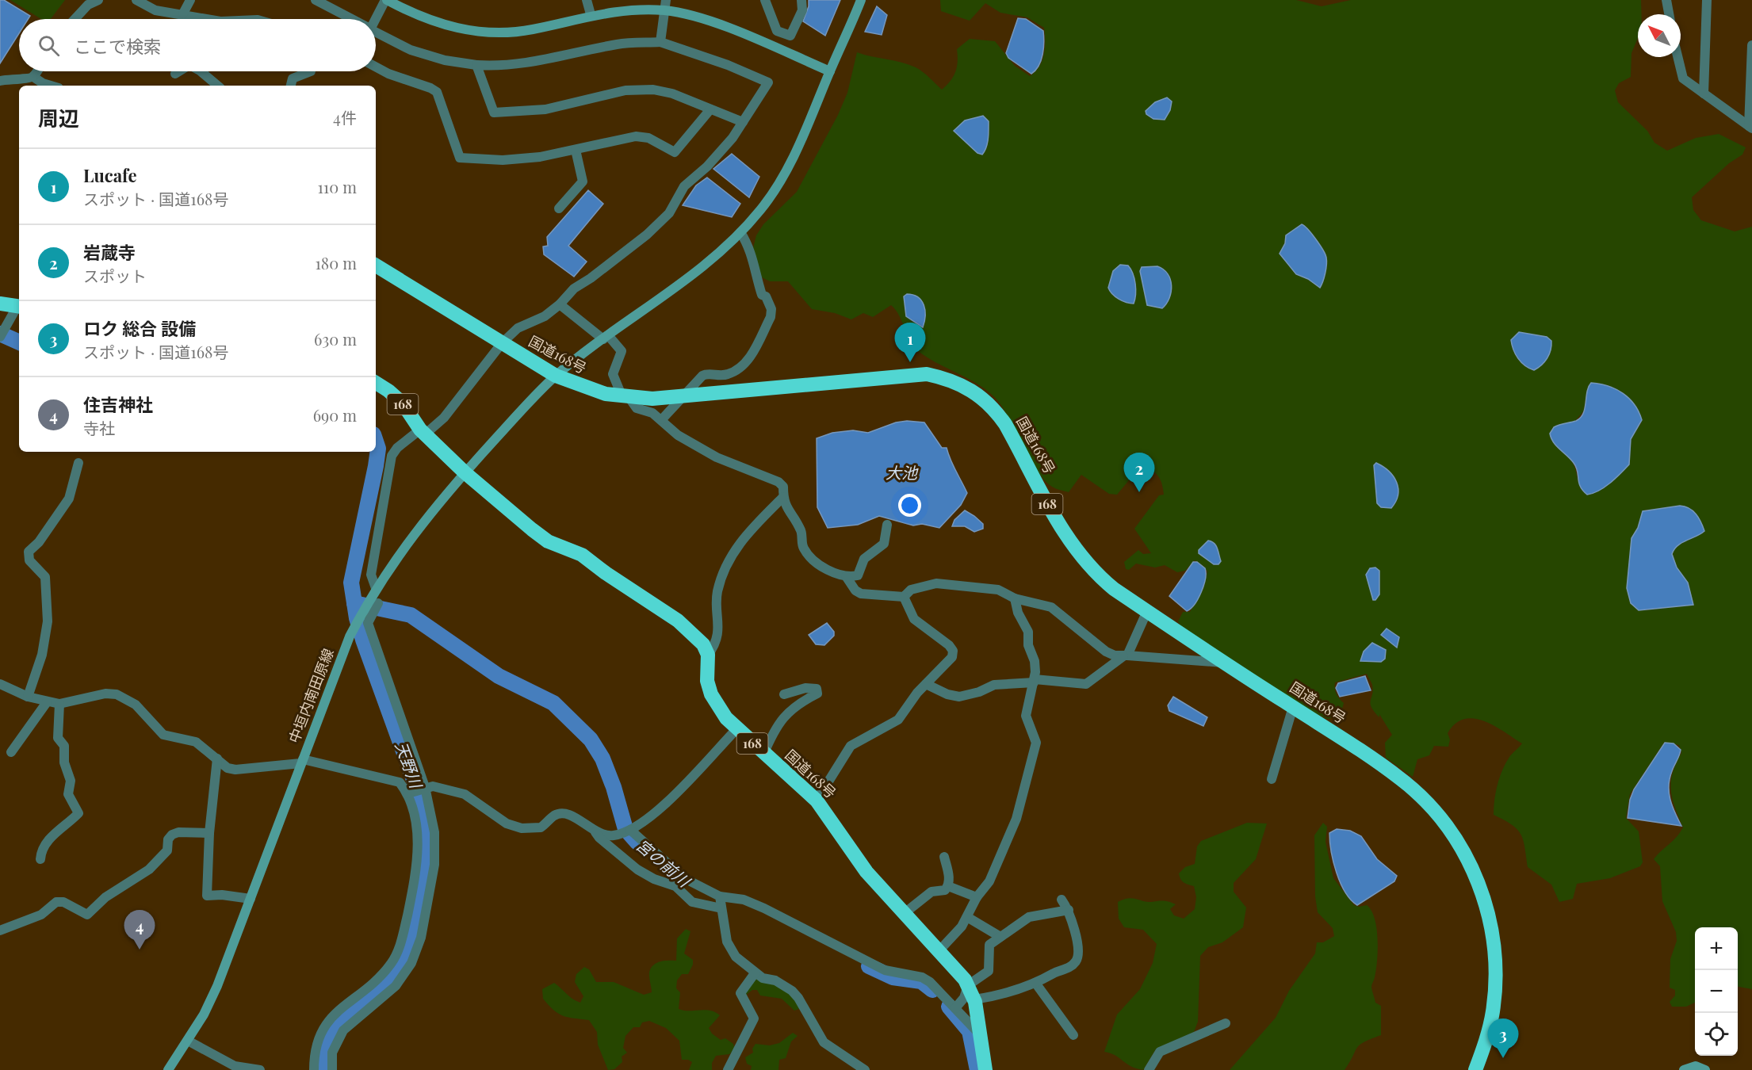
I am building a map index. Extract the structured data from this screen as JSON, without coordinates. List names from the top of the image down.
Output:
{
  "streets": {
    "highway": ["国道168号", "168"],
    "street": ["中垣内南田原線"]
  },
  "crossings": [
    ["国道168号", "168"],
    ["国道168号", "中垣内南田原線"],
    ["168", "中垣内南田原線"]
  ],
  "water": ["大池", "天野川", "宮の前川"],
  "north": "top left",
  "page": {
    "search": "ここで検索",
    "heading": ["周辺", "4件"],
    "list": [
      {
        "mark": "1",
        "name": "Lucafe",
        "note": "スポット · 国道168号",
        "value": "110 m"
      },
      {
        "mark": "2",
        "name": "岩蔵寺",
        "note": "スポット",
        "value": "180 m"
      },
      {
        "mark": "3",
        "name": "ロク 総合 設備",
        "note": "スポット · 国道168号",
        "value": "630 m"
      },
      {
        "mark": "4",
        "name": "住吉神社",
        "note": "寺社",
        "value": "690 m"
      }
    ],
    "pins": [
      "1",
      "2",
      "4",
      "3"
    ],
    "map_buttons": ["+", "−"]
  }
}
